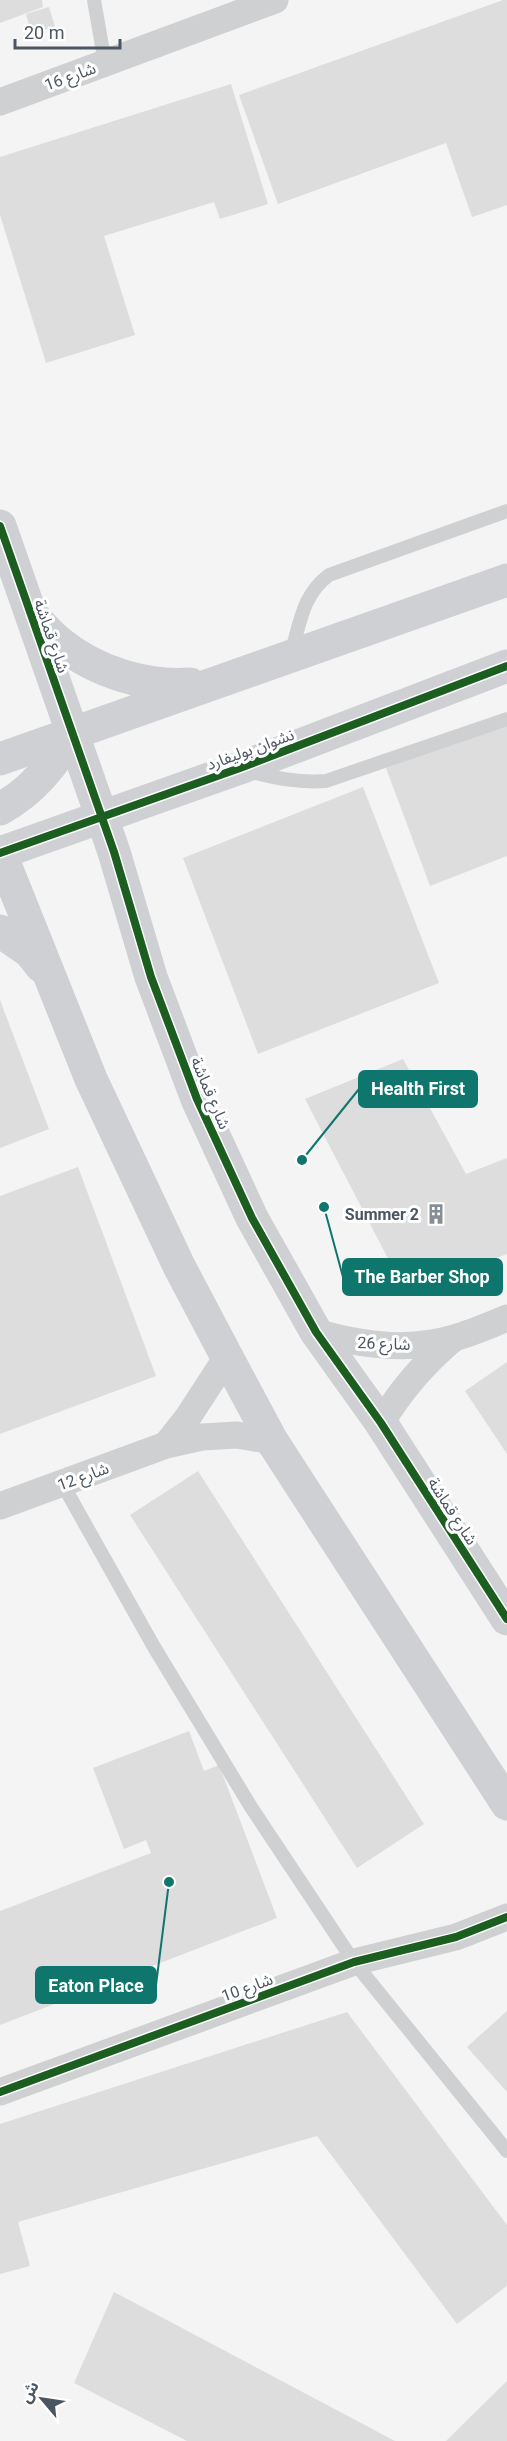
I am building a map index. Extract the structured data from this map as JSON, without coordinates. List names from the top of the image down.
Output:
{
  "streets": {
    "street": [
      "شارع 16",
      "شارع قماشة",
      "نشوان بوليفارد",
      "شارع 26",
      "شارع 12",
      "شارع 10"
    ]
  },
  "crossings": [
    ["شارع قماشة", "نشوان بوليفارد"],
    ["شارع قماشة", "شارع 26"]
  ],
  "places": {
    "other": ["Health First", "The Barber Shop", "Eaton Place"],
    "building": ["Summer 2"]
  },
  "scale_bar": "20 m",
  "north": "top left"
}
